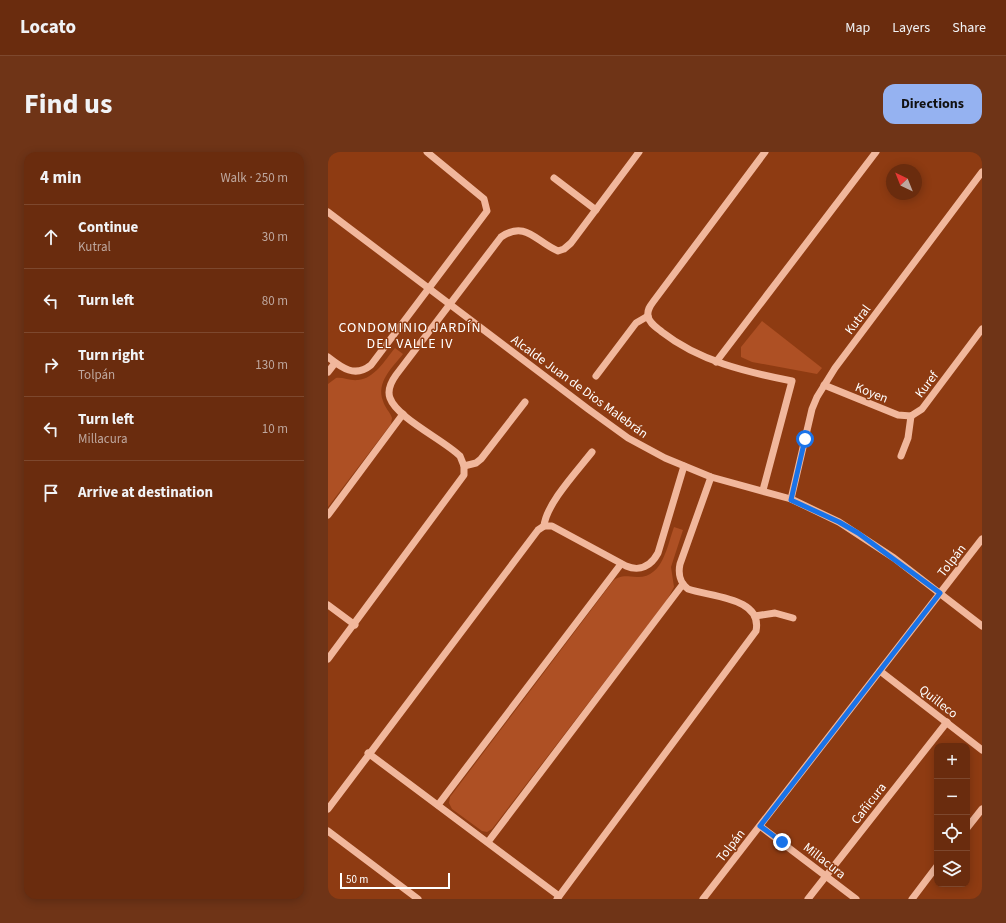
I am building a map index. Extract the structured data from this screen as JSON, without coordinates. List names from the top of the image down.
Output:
{
  "streets": {
    "street": [
      "Kutral",
      "Kuref",
      "Alcalde Juan de Dios Malebrán",
      "Koyen",
      "Tolpán",
      "Quilleco",
      "Cañicura",
      "Millacura"
    ]
  },
  "crossings": [
    ["Kutral", "Alcalde Juan de Dios Malebrán"],
    ["Kutral", "Koyen"],
    ["Kuref", "Koyen"],
    ["Alcalde Juan de Dios Malebrán", "Tolpán"],
    ["Tolpán", "Quilleco"],
    ["Tolpán", "Millacura"],
    ["Quilleco", "Cañicura"],
    ["Cañicura", "Millacura"]
  ],
  "districts": ["CONDOMINIO JARDÍN DEL VALLE IV"],
  "scale_bar": "50 m",
  "north": "top left",
  "page": {
    "header": "Locato",
    "nav": ["Map", "Layers", "Share"],
    "title": "Find us",
    "buttons": "Directions",
    "heading": ["4 min", "Walk · 250 m"],
    "list": [
      ["Continue", "Kutral", "30 m"],
      ["Turn left", "80 m"],
      ["Turn right", "Tolpán", "130 m"],
      ["Turn left", "Millacura", "10 m"],
      "Arrive at destination"
    ],
    "map_buttons": ["+", "−"],
    "scale": "50 m"
  }
}
